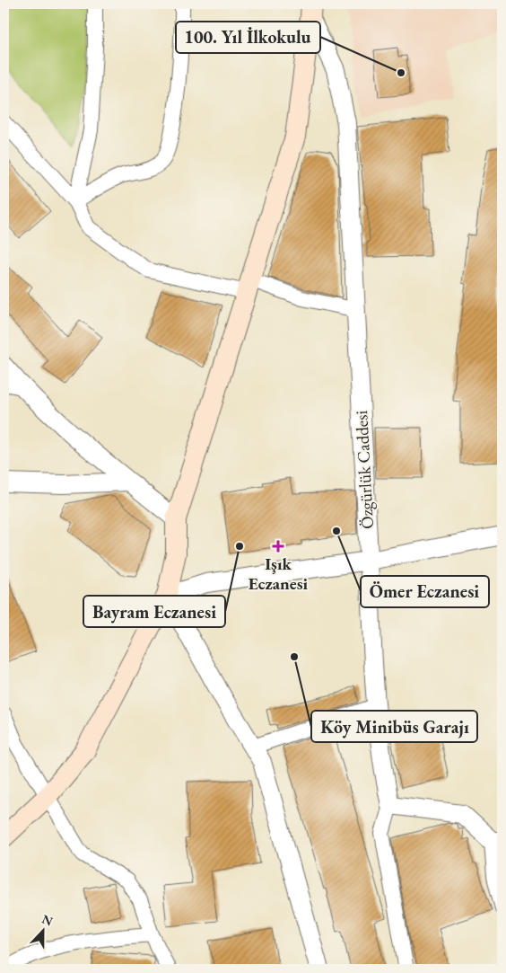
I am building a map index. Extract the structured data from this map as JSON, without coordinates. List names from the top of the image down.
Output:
{
  "streets": {
    "street": ["Özgürlük Caddesi"]
  },
  "places": {
    "other": [
      "100. Yıl İlkokulu",
      "Ömer Eczanesi",
      "Bayram Eczanesi",
      "Köy Minibüs Garajı"
    ],
    "health": ["Işık Eczanesi"]
  },
  "north": "top"
}
